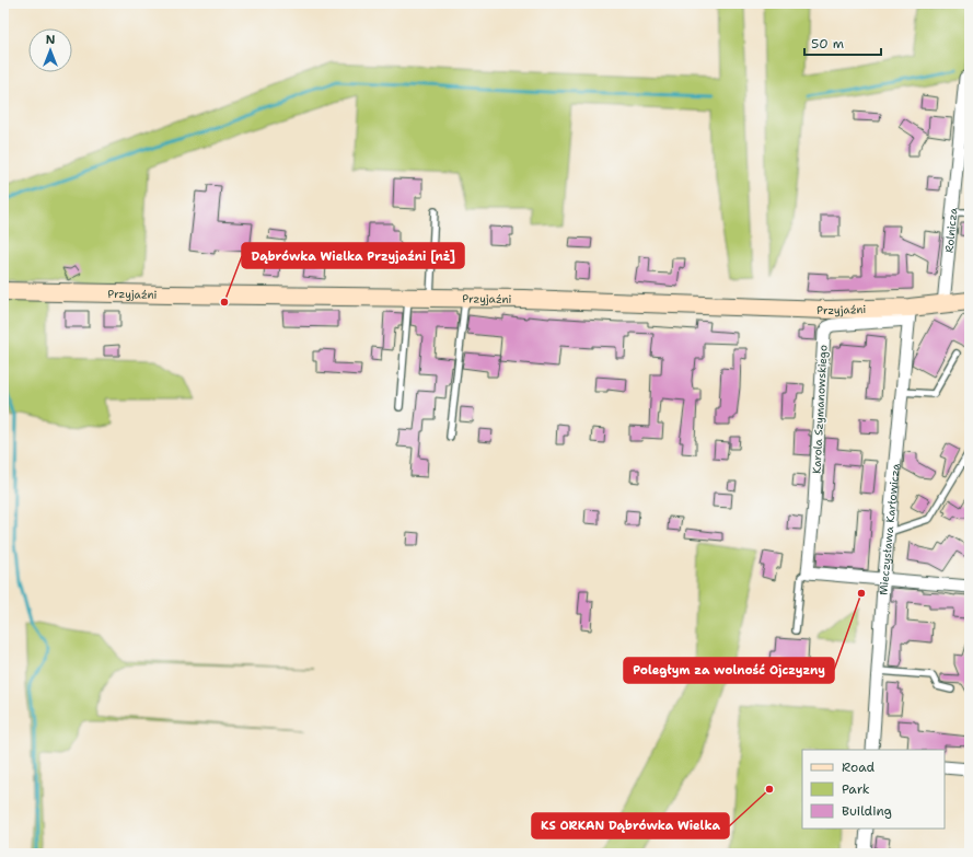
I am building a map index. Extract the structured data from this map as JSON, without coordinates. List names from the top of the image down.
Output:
{
  "streets": {
    "street": [
      "Rolnicza",
      "Przyjaźni",
      "Karola Szymanowskiego",
      "Mieczysława Karłowicza"
    ]
  },
  "crossings": [
    ["Rolnicza", "Przyjaźni"],
    ["Przyjaźni", "Karola Szymanowskiego"],
    ["Przyjaźni", "Mieczysława Karłowicza"],
    ["Karola Szymanowskiego", "Mieczysława Karłowicza"]
  ],
  "places": ["Dąbrówka Wielka Przyjaźni [nż]", "Poległym za wolność Ojczyzny", "KS ORKAN Dąbrówka Wielka"],
  "legend": ["Road", "Park", "Building"],
  "scale_bar": "50 m",
  "north": "top"
}
